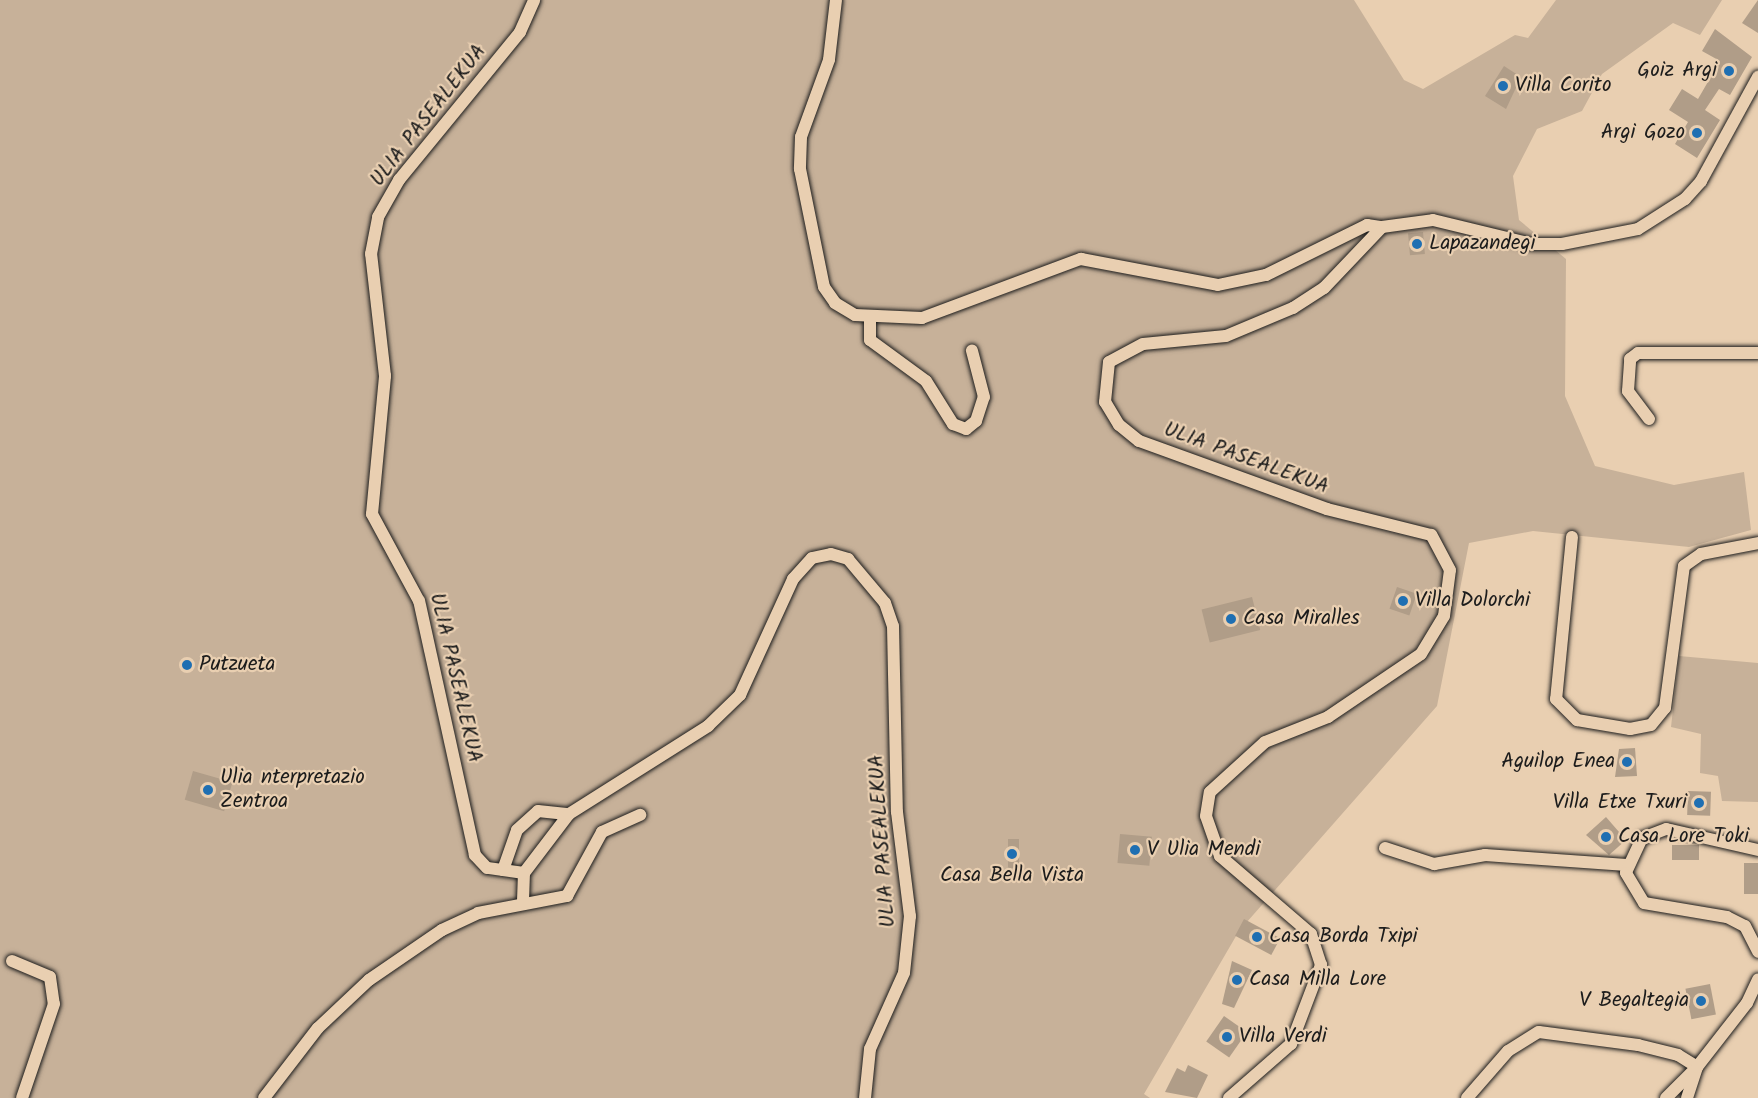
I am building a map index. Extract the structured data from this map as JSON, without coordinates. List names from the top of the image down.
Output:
{
  "streets": {
    "street": ["ULIA PASEALEKUA"]
  },
  "places": [
    "Goiz Argi",
    "Villa Corito",
    "Argi Gozo",
    "Lapazandegi",
    "Villa Dolorchi",
    "Casa Miralles",
    "Putzueta",
    "Aguilop Enea",
    "Ulia nterpretazio Zentroa",
    "Villa Etxe Txuri",
    "Casa Lore Toki",
    "V Ulia Mendi",
    "Casa Bella Vista",
    "Casa Borda Txipi",
    "Casa Milla Lore",
    "V Begaltegia",
    "Villa Verdi"
  ]
}
